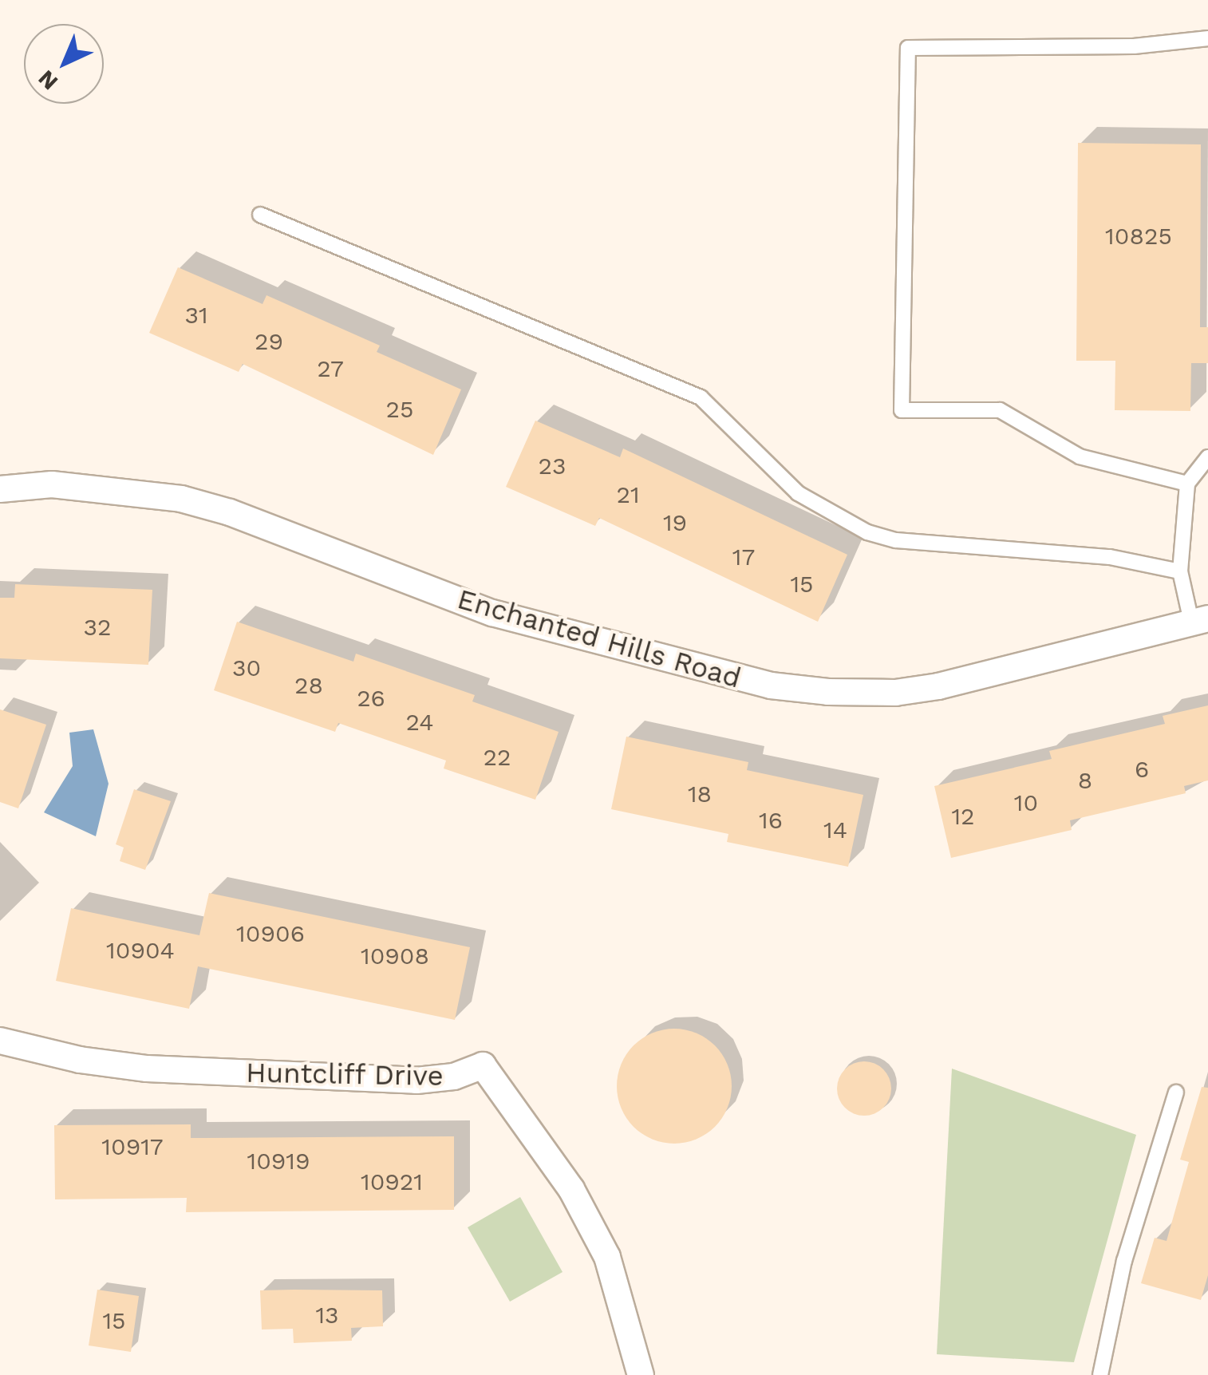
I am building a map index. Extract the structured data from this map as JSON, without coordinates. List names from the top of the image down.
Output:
{
  "streets": {
    "street": ["Enchanted Hills Road", "Huntcliff Drive"]
  },
  "house_numbers": [
    "10825",
    "31",
    "29",
    "27",
    "25",
    "23",
    "21",
    "19",
    "17",
    "15",
    "32",
    "30",
    "28",
    "26",
    "24",
    "22",
    "6",
    "8",
    "18",
    "10",
    "12",
    "16",
    "14",
    "10906",
    "10904",
    "10908",
    "10917",
    "10919",
    "10921",
    "13",
    "15"
  ],
  "north": "bottom left"
}
